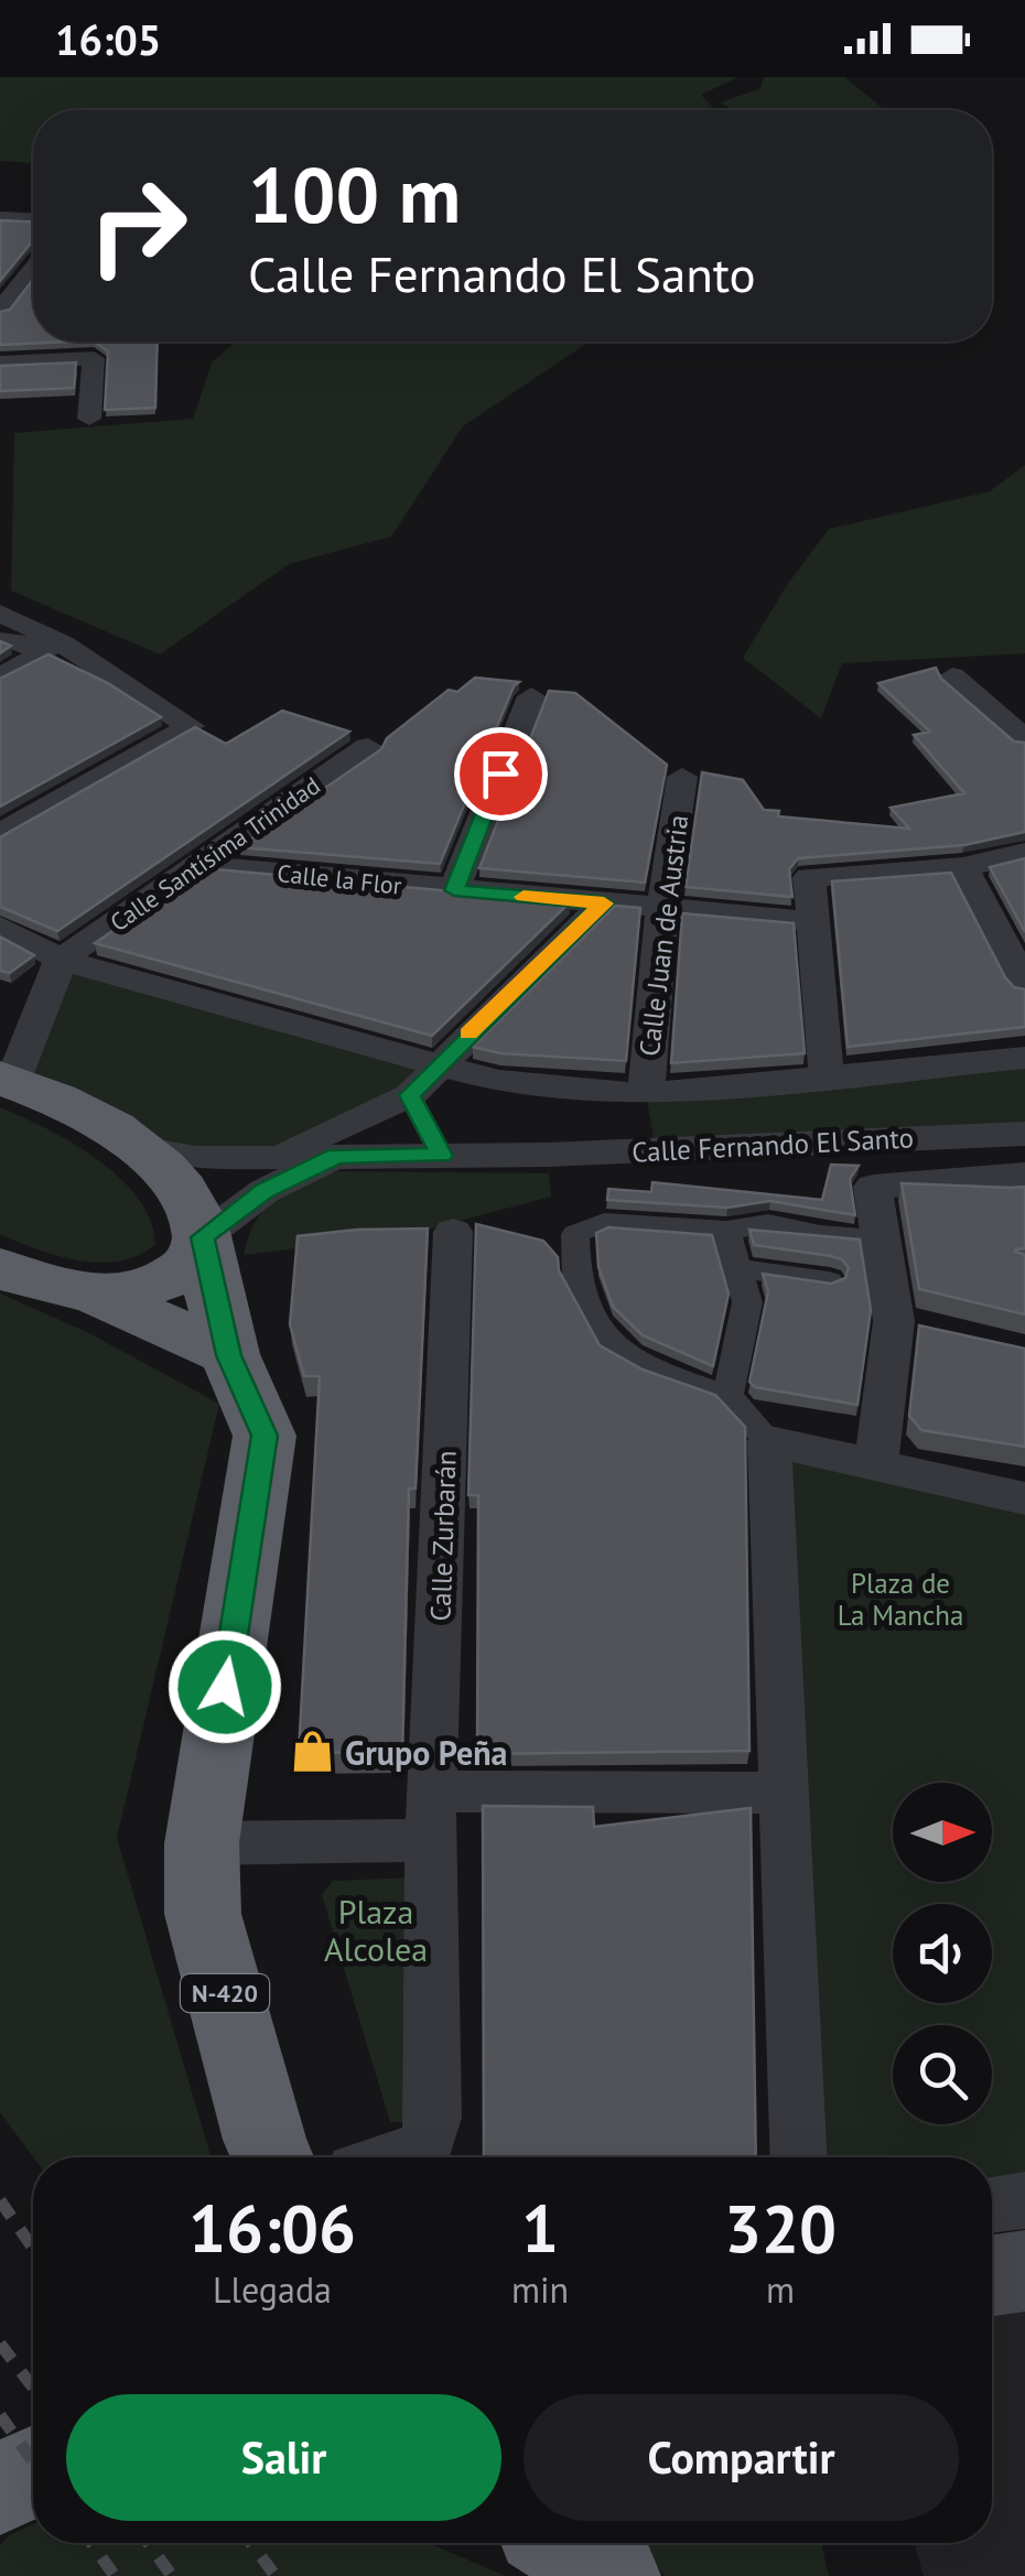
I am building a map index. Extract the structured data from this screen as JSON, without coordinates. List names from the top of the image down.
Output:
{
  "streets": {
    "highway": ["N-420"],
    "street": [
      "Calle Santísima Trinidad",
      "Calle la Flor",
      "Calle Juan de Austria",
      "Calle Fernando El Santo",
      "Calle Zurbarán"
    ]
  },
  "crossings": [
    ["Calle Santísima Trinidad", "Calle la Flor"],
    ["Calle Santísima Trinidad", "Calle Fernando El Santo"],
    ["Calle la Flor", "Calle Juan de Austria"],
    ["Calle Juan de Austria", "Calle Fernando El Santo"],
    ["Calle Fernando El Santo", "N-420"]
  ],
  "parks": ["Plaza de La Mancha", "Plaza Alcolea"],
  "places": {
    "shop": ["Grupo Peña"]
  },
  "north": "right",
  "page": {
    "status": "16:05",
    "turn": ["100 m", "Calle Fernando El Santo"],
    "eta": [
      "16:06",
      "Llegada",
      "1",
      "min",
      "320",
      "m"
    ],
    "buttons": ["Salir", "Compartir"]
  }
}
